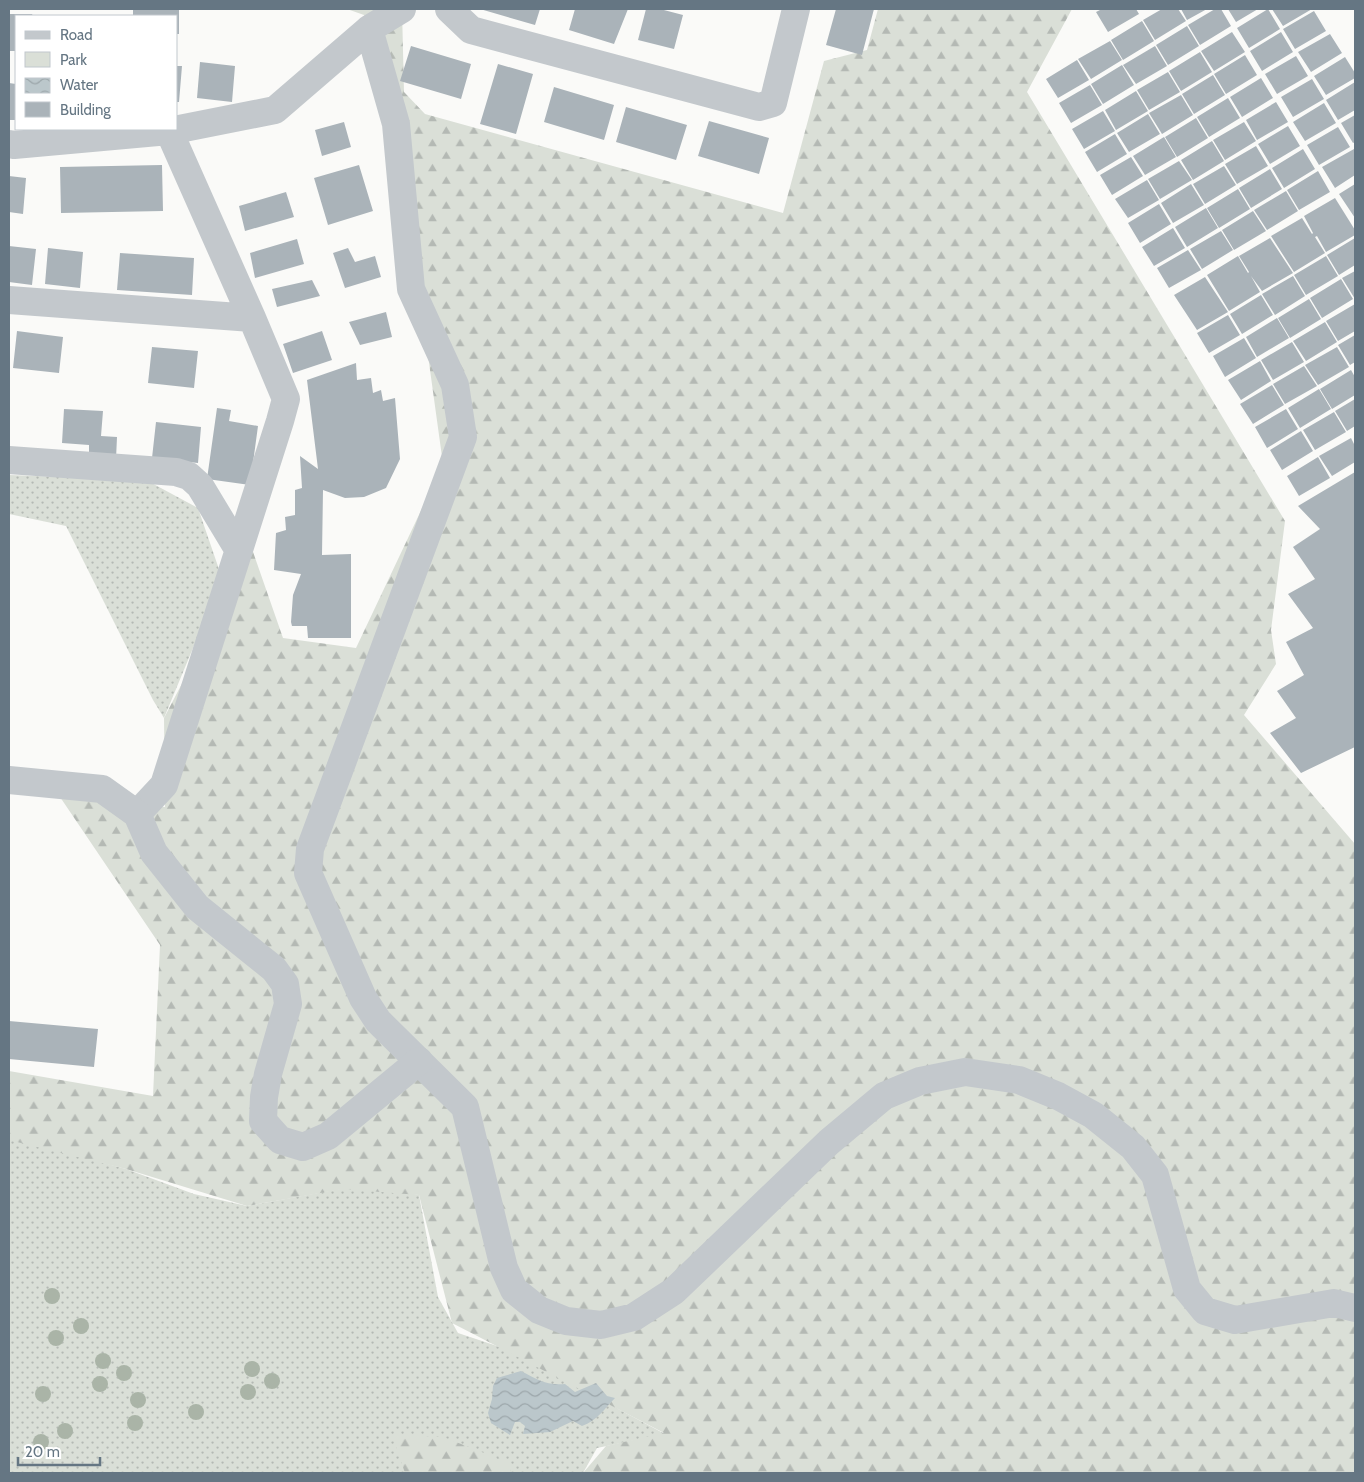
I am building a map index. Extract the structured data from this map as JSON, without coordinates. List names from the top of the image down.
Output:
{
  "legend": [
    "Road",
    "Park",
    "Water",
    "Building"
  ],
  "scale_bar": "20 m"
}
